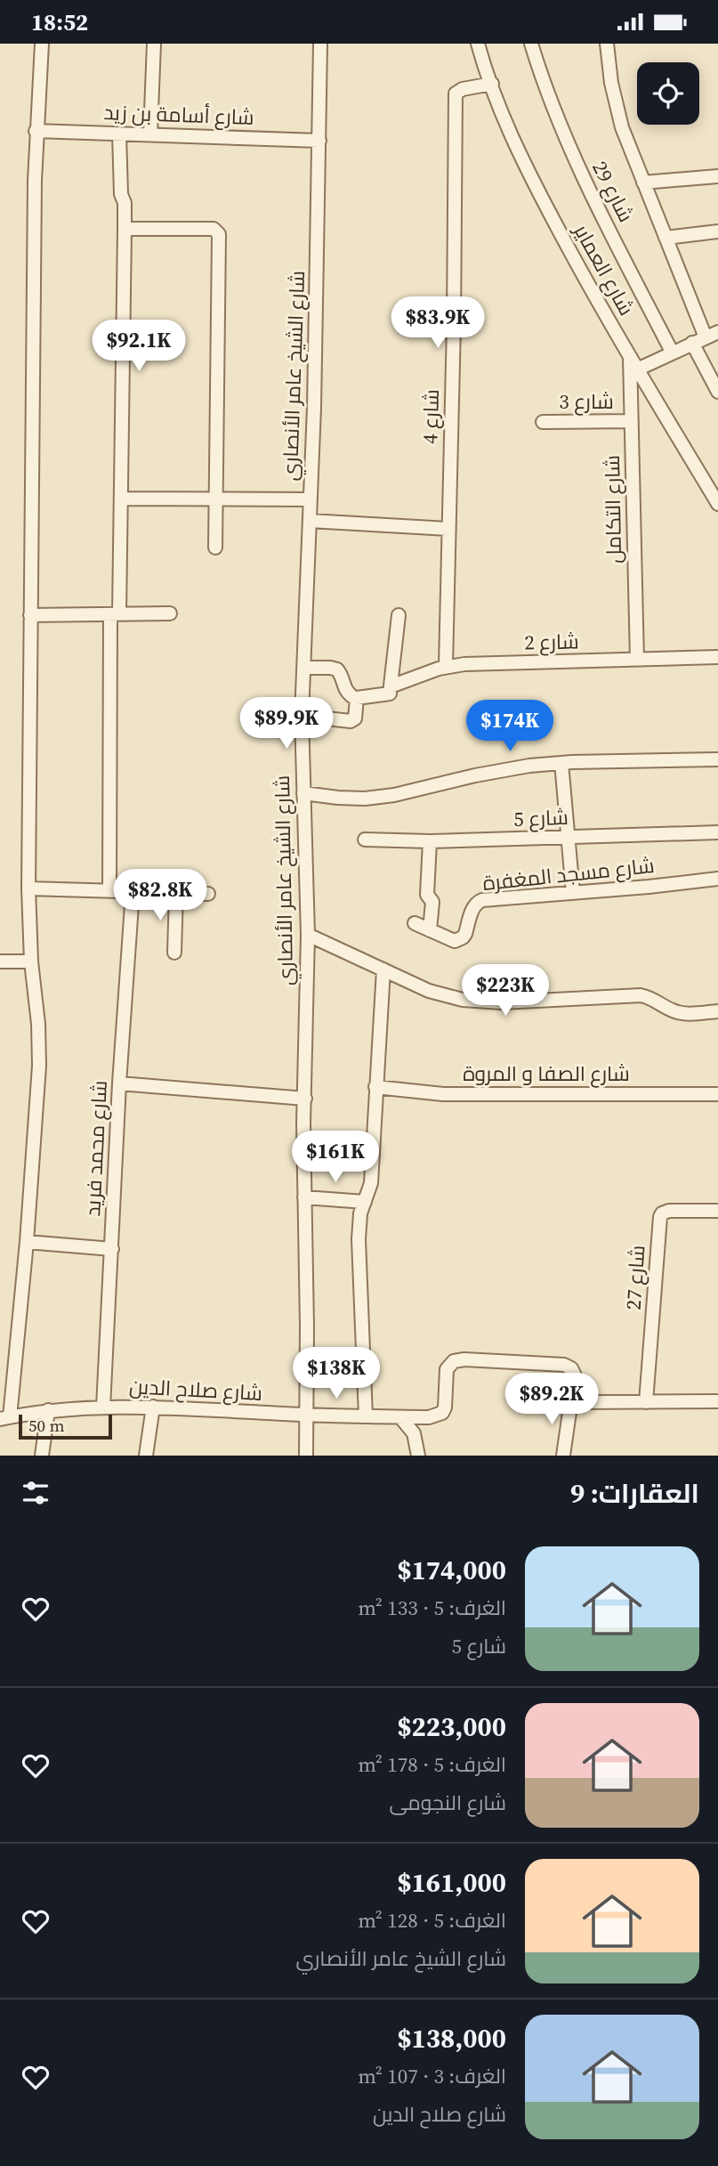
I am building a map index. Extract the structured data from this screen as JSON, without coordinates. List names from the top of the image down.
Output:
{
  "streets": {
    "street": [
      "شارع أسامة بن زيد",
      "شارع 29",
      "شارع العماير",
      "شارع الشيخ عامر الأنصاري",
      "شارع 3",
      "شارع 4",
      "شارع التكامل",
      "شارع 2",
      "شارع 5",
      "شارع مسجد المغفرة",
      "شارع الصفا و المروة",
      "شارع محمد فريد",
      "شارع 27",
      "شارع صلاح الدين"
    ]
  },
  "crossings": [
    ["شارع أسامة بن زيد", "شارع الشيخ عامر الأنصاري"],
    ["شارع العماير", "شارع 4"],
    ["شارع العماير", "شارع التكامل"],
    ["شارع الشيخ عامر الأنصاري", "شارع صلاح الدين"],
    ["شارع 3", "شارع التكامل"],
    ["شارع 4", "شارع 2"],
    ["شارع التكامل", "شارع 2"],
    ["شارع محمد فريد", "شارع صلاح الدين"]
  ],
  "scale_bar": "50 m",
  "page": {
    "status": "18:52",
    "price": [
      "$83.9K",
      "$92.1K",
      "$89.9K",
      "$174K",
      "$82.8K",
      "$223K",
      "$161K",
      "$138K",
      "$89.2K"
    ],
    "scale": "50 m",
    "heading": "العقارات: 9",
    "list": [
      {
        "name": "$174,000",
        "note": "الغرف: 5 · 133 m² · شارع 5"
      },
      {
        "name": "$223,000",
        "note": "الغرف: 5 · 178 m² · شارع النجومى"
      },
      {
        "name": "$161,000",
        "note": "الغرف: 5 · 128 m² · شارع الشيخ عامر الأنصاري"
      },
      {
        "name": "$138,000",
        "note": "الغرف: 3 · 107 m² · شارع صلاح الدين"
      }
    ]
  }
}
